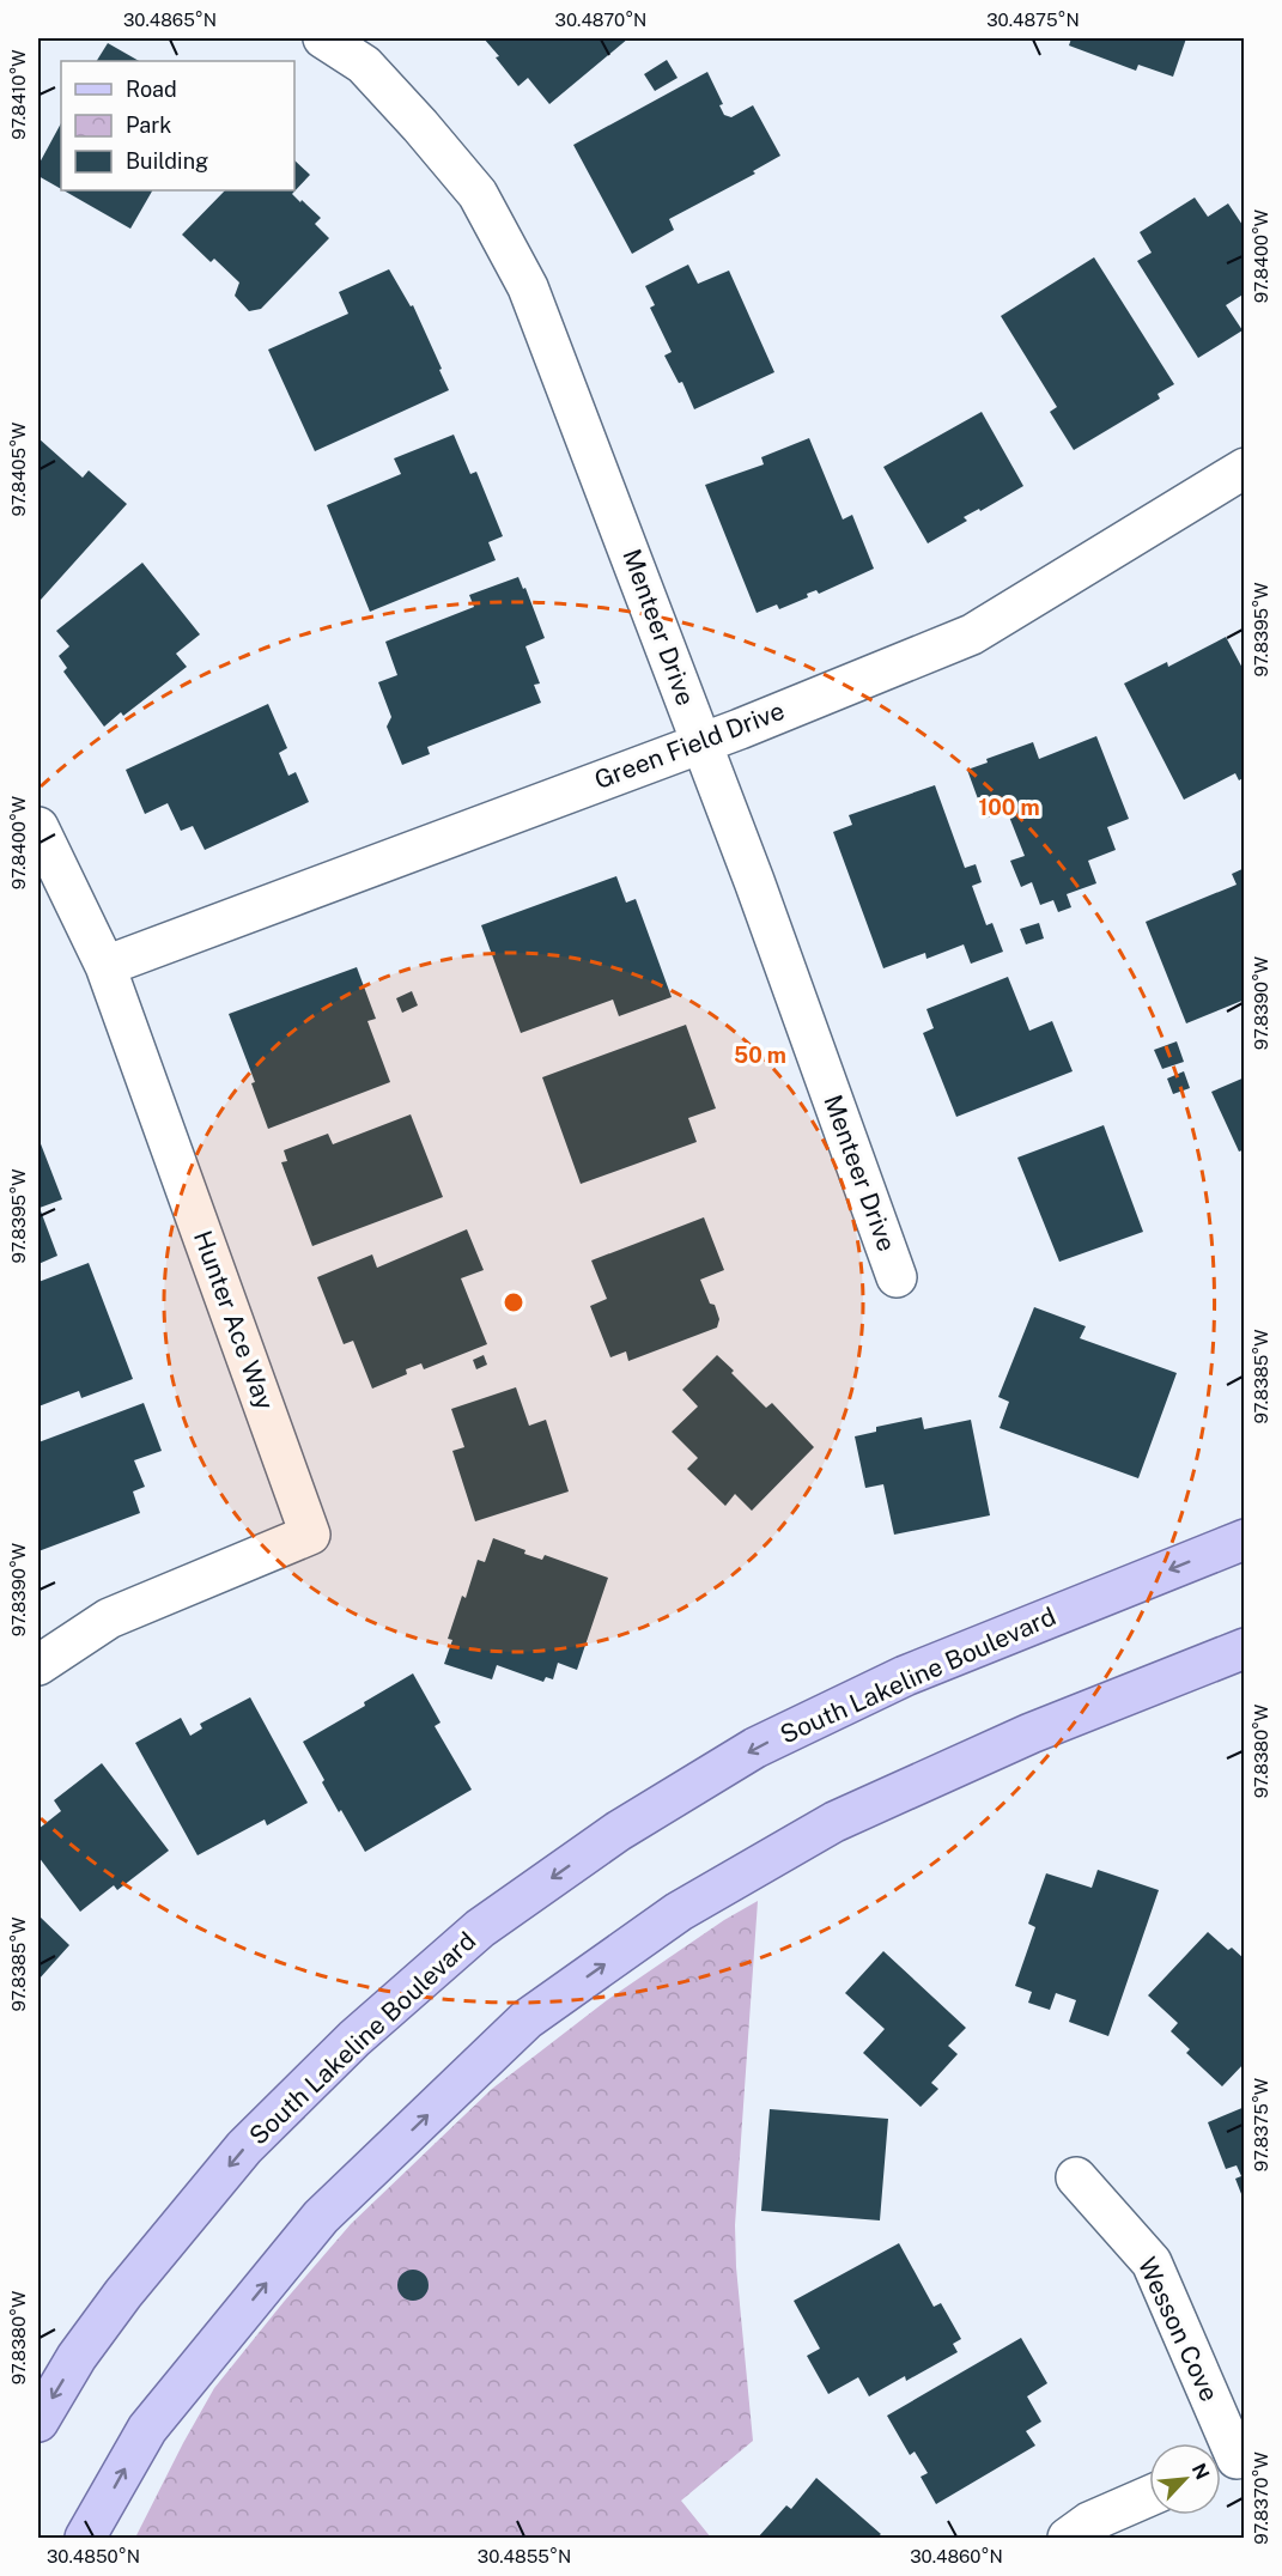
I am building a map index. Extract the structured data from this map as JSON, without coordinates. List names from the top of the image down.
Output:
{
  "streets": {
    "main road": ["South Lakeline Boulevard"],
    "street": [
      "Menteer Drive",
      "Green Field Drive",
      "Hunter Ace Way",
      "Wesson Cove"
    ]
  },
  "crossings": [
    ["Menteer Drive", "Green Field Drive"],
    ["Green Field Drive", "Hunter Ace Way"]
  ],
  "legend": ["Road", "Park", "Building"],
  "north": "top right",
  "coordinates": [
    "30.4865°N",
    "30.4870°N",
    "30.4875°N",
    "97.8410°W",
    "97.8400°W",
    "97.8405°W",
    "97.8395°W",
    "97.8390°W",
    "97.8385°W",
    "97.8380°W",
    "97.8375°W",
    "97.8370°W",
    "30.4850°N",
    "30.4855°N",
    "30.4860°N"
  ],
  "rings": ["100 m", "50 m"]
}
